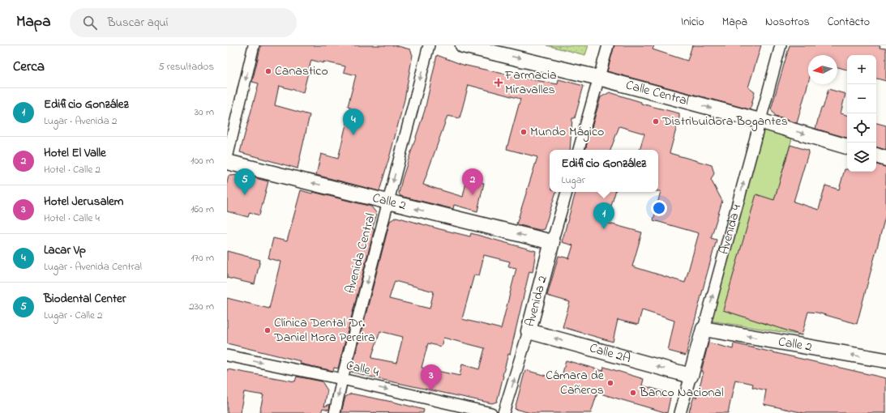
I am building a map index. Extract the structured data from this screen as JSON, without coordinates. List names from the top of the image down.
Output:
{
  "streets": {
    "main road": [
      "Calle Central",
      "Calle 2",
      "Avenida 4",
      "Avenida 2",
      "Calle 2A"
    ],
    "street": ["Avenida Central", "Calle 4"]
  },
  "crossings": [
    ["Calle Central", "Avenida 4"],
    ["Calle 2", "Avenida 4"],
    ["Calle 2", "Avenida Central"],
    ["Calle 2", "Avenida 2"],
    ["Avenida 4", "Calle 2A"],
    ["Avenida Central", "Calle 4"],
    ["Avenida 2", "Calle 2A"]
  ],
  "one_way": [
    "Calle Central",
    "Calle 2",
    "Avenida 4",
    "Avenida Central",
    "Avenida 2",
    "Calle 2A",
    "Calle 4"
  ],
  "places": {
    "other": [
      "Canastico",
      "Distribuidora Bogantes",
      "Mundo Mágico",
      "Clínica Dental Dr. Daniel Mora Pereira",
      "Cámara de Cañeros",
      "Banco Nacional"
    ],
    "health": ["Farmacia Miravalles"]
  },
  "north": "left",
  "page": {
    "header": "Mapa",
    "search": "Buscar aquí",
    "nav": [
      "Inicio",
      "Mapa",
      "Nosotros",
      "Contacto"
    ],
    "heading": ["Cerca", "5 resultados"],
    "map_buttons": ["+", "−"],
    "list": [
      {
        "mark": "1",
        "name": "Edificio González",
        "note": "Lugar · Avenida 2",
        "value": "30 m"
      },
      {
        "mark": "2",
        "name": "Hotel El Valle",
        "note": "Hotel · Calle 2",
        "value": "100 m"
      },
      {
        "mark": "3",
        "name": "Hotel Jerusalem",
        "note": "Hotel · Calle 4",
        "value": "160 m"
      },
      {
        "mark": "4",
        "name": "Lacar Vp",
        "note": "Lugar · Avenida Central",
        "value": "170 m"
      },
      {
        "mark": "5",
        "name": "Biodental Center",
        "note": "Lugar · Calle 2",
        "value": "230 m"
      }
    ],
    "pins": [
      "4",
      "2",
      "5",
      "1",
      "3"
    ],
    "popup": ["Edificio González", "Lugar"]
  }
}
